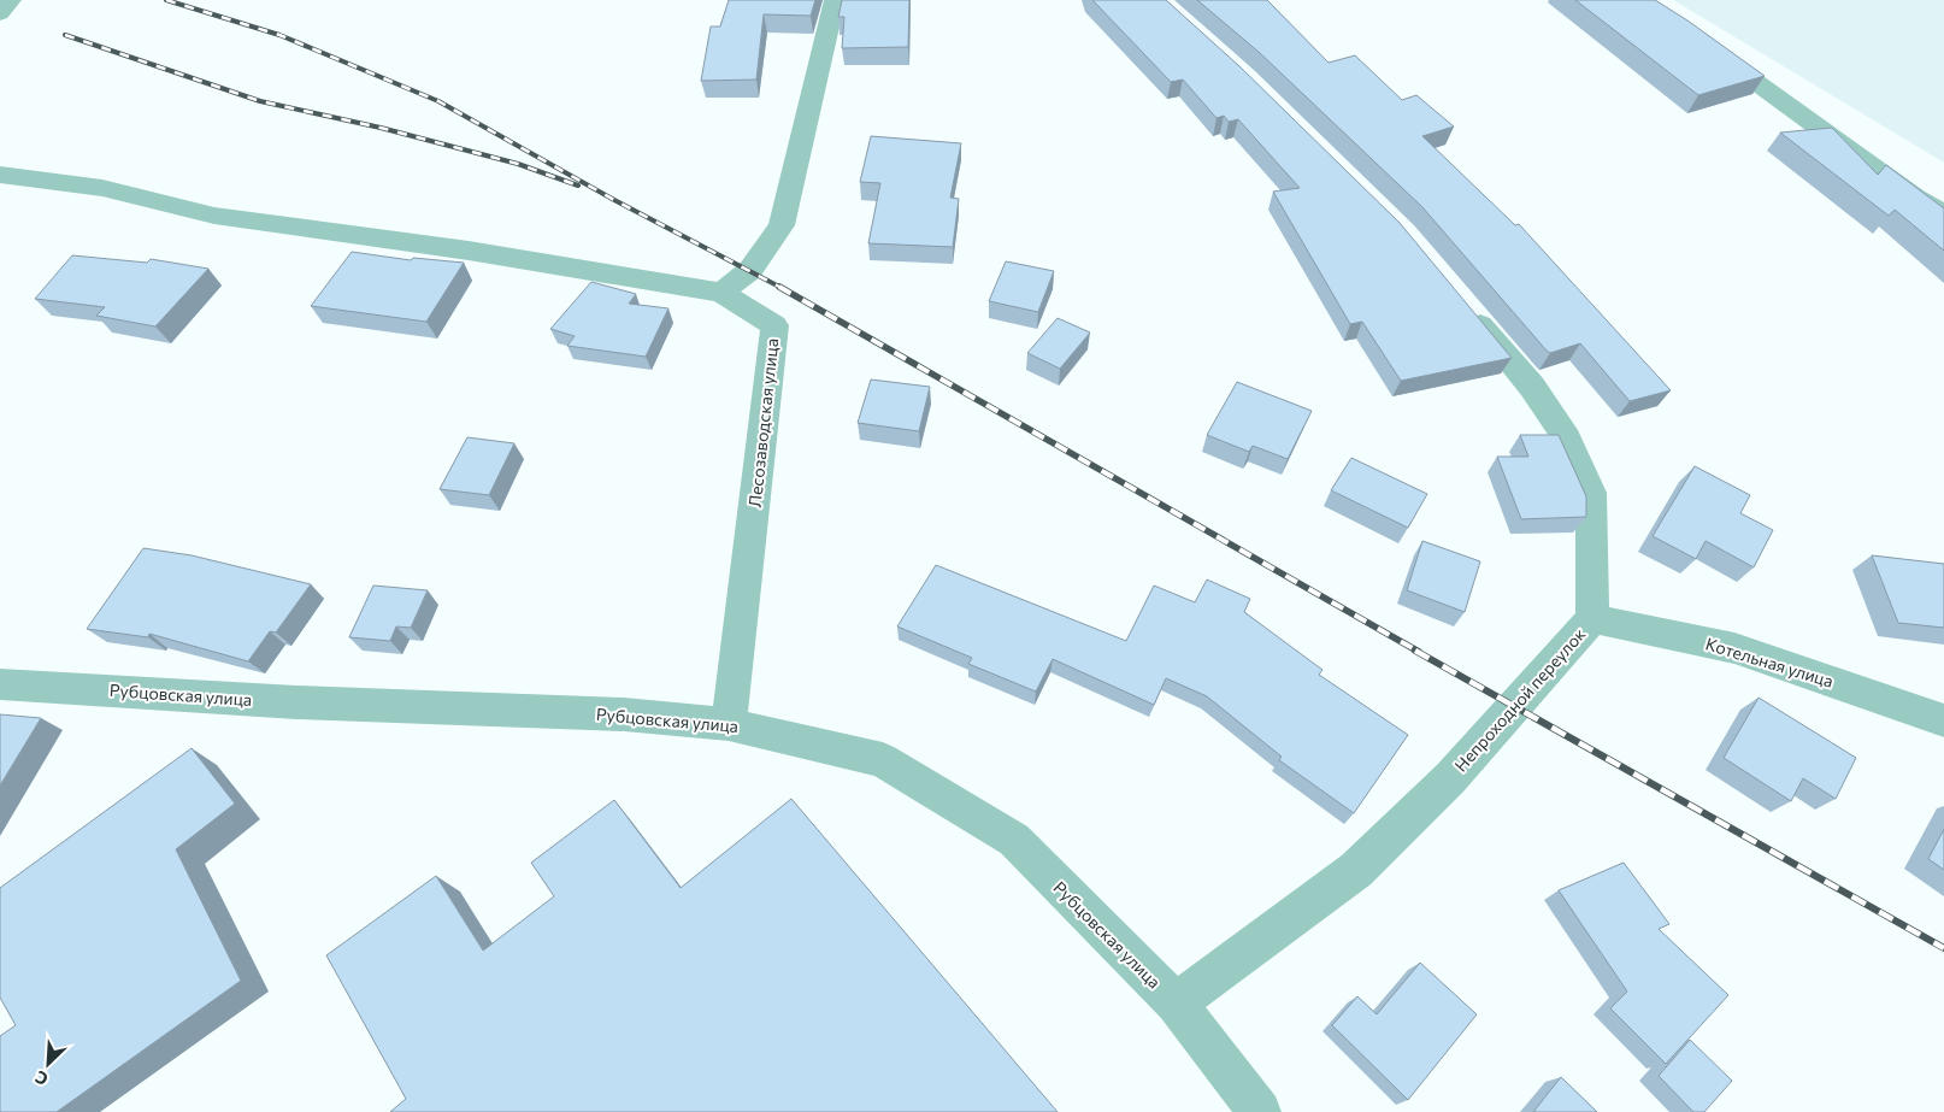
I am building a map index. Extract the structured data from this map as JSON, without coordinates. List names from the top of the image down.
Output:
{
  "streets": {
    "street": [
      "Лесозаводская улица",
      "Котельная улица",
      "Рубцовская улица",
      "Непроходной переулок"
    ]
  },
  "crossings": [
    ["Лесозаводская улица", "Рубцовская улица"],
    ["Котельная улица", "Непроходной переулок"],
    ["Рубцовская улица", "Непроходной переулок"]
  ],
  "north": "bottom left"
}
